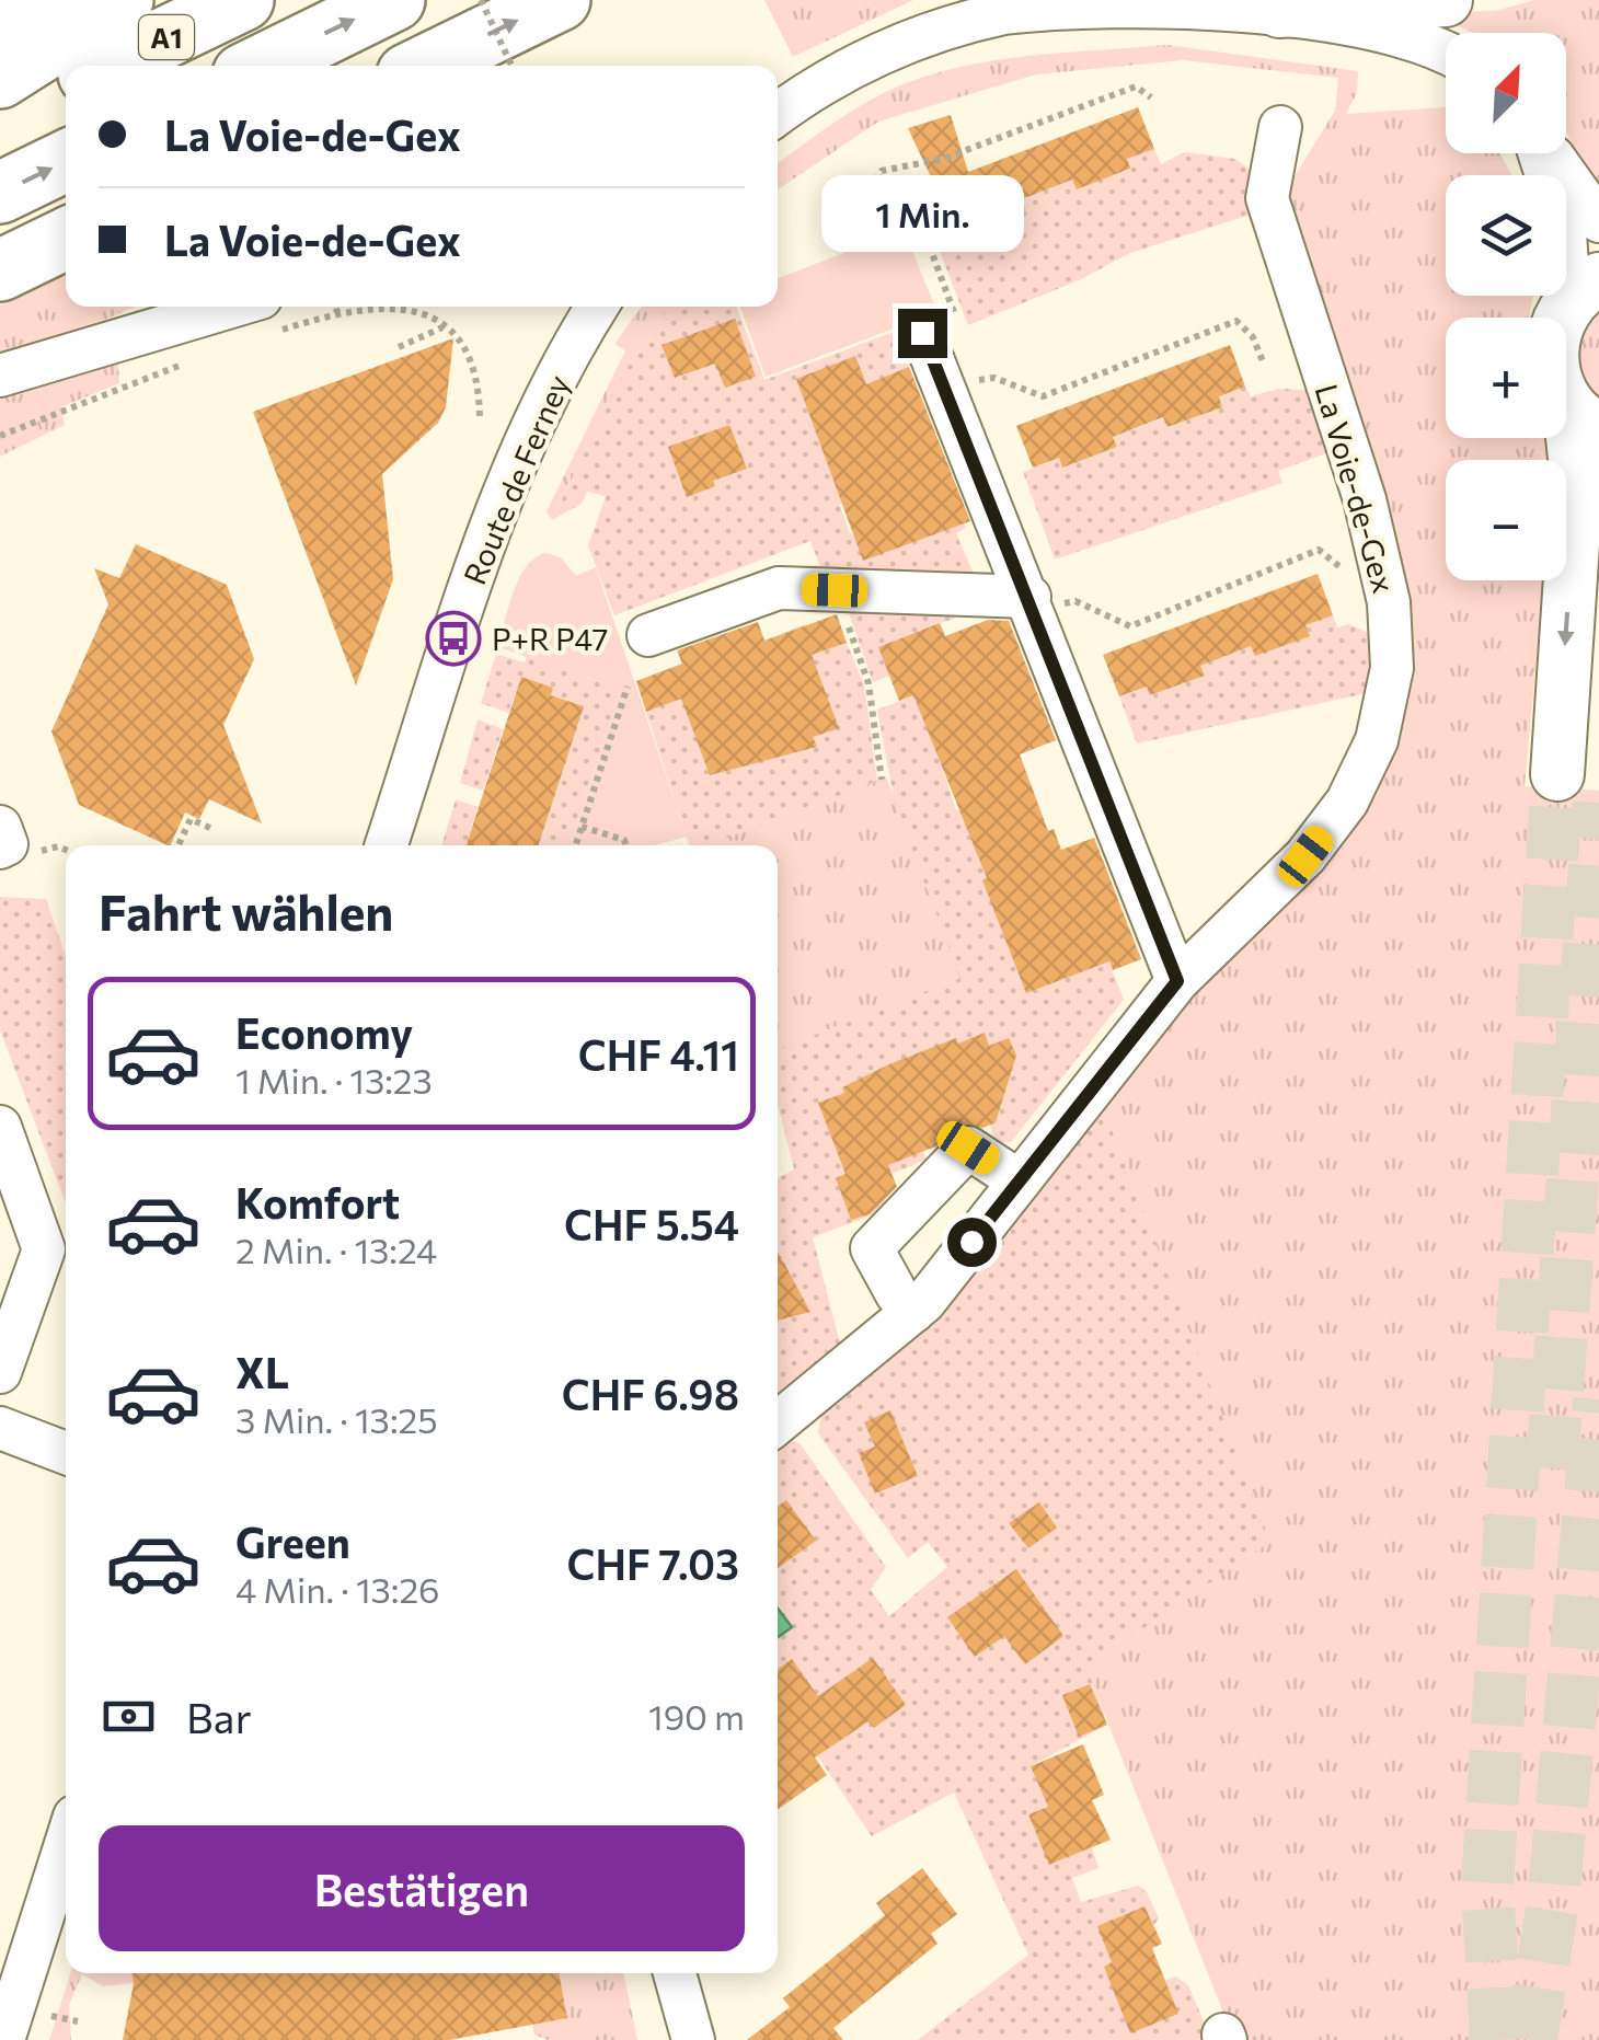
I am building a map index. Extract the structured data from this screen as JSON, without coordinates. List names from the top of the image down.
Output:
{
  "streets": {
    "highway": ["A1"],
    "street": ["Route de Ferney", "La Voie-de-Gex"]
  },
  "places": {
    "bus stop": ["P+R P47"]
  },
  "north": "top right",
  "page": {
    "map_buttons": ["+", "−"],
    "banner": ["La Voie-de-Gex", "La Voie-de-Gex"],
    "bubble": "1 Min.",
    "heading": "Fahrt wählen",
    "list": [
      {
        "name": "Economy",
        "note": "1 Min. · 13:23",
        "value": "CHF 4.11"
      },
      {
        "name": "Komfort",
        "note": "2 Min. · 13:24",
        "value": "CHF 5.54"
      },
      {
        "name": "XL",
        "note": "3 Min. · 13:25",
        "value": "CHF 6.98"
      },
      {
        "name": "Green",
        "note": "4 Min. · 13:26",
        "value": "CHF 7.03"
      }
    ],
    "pay": ["Bar", "190 m"],
    "buttons": "Bestätigen"
  }
}
